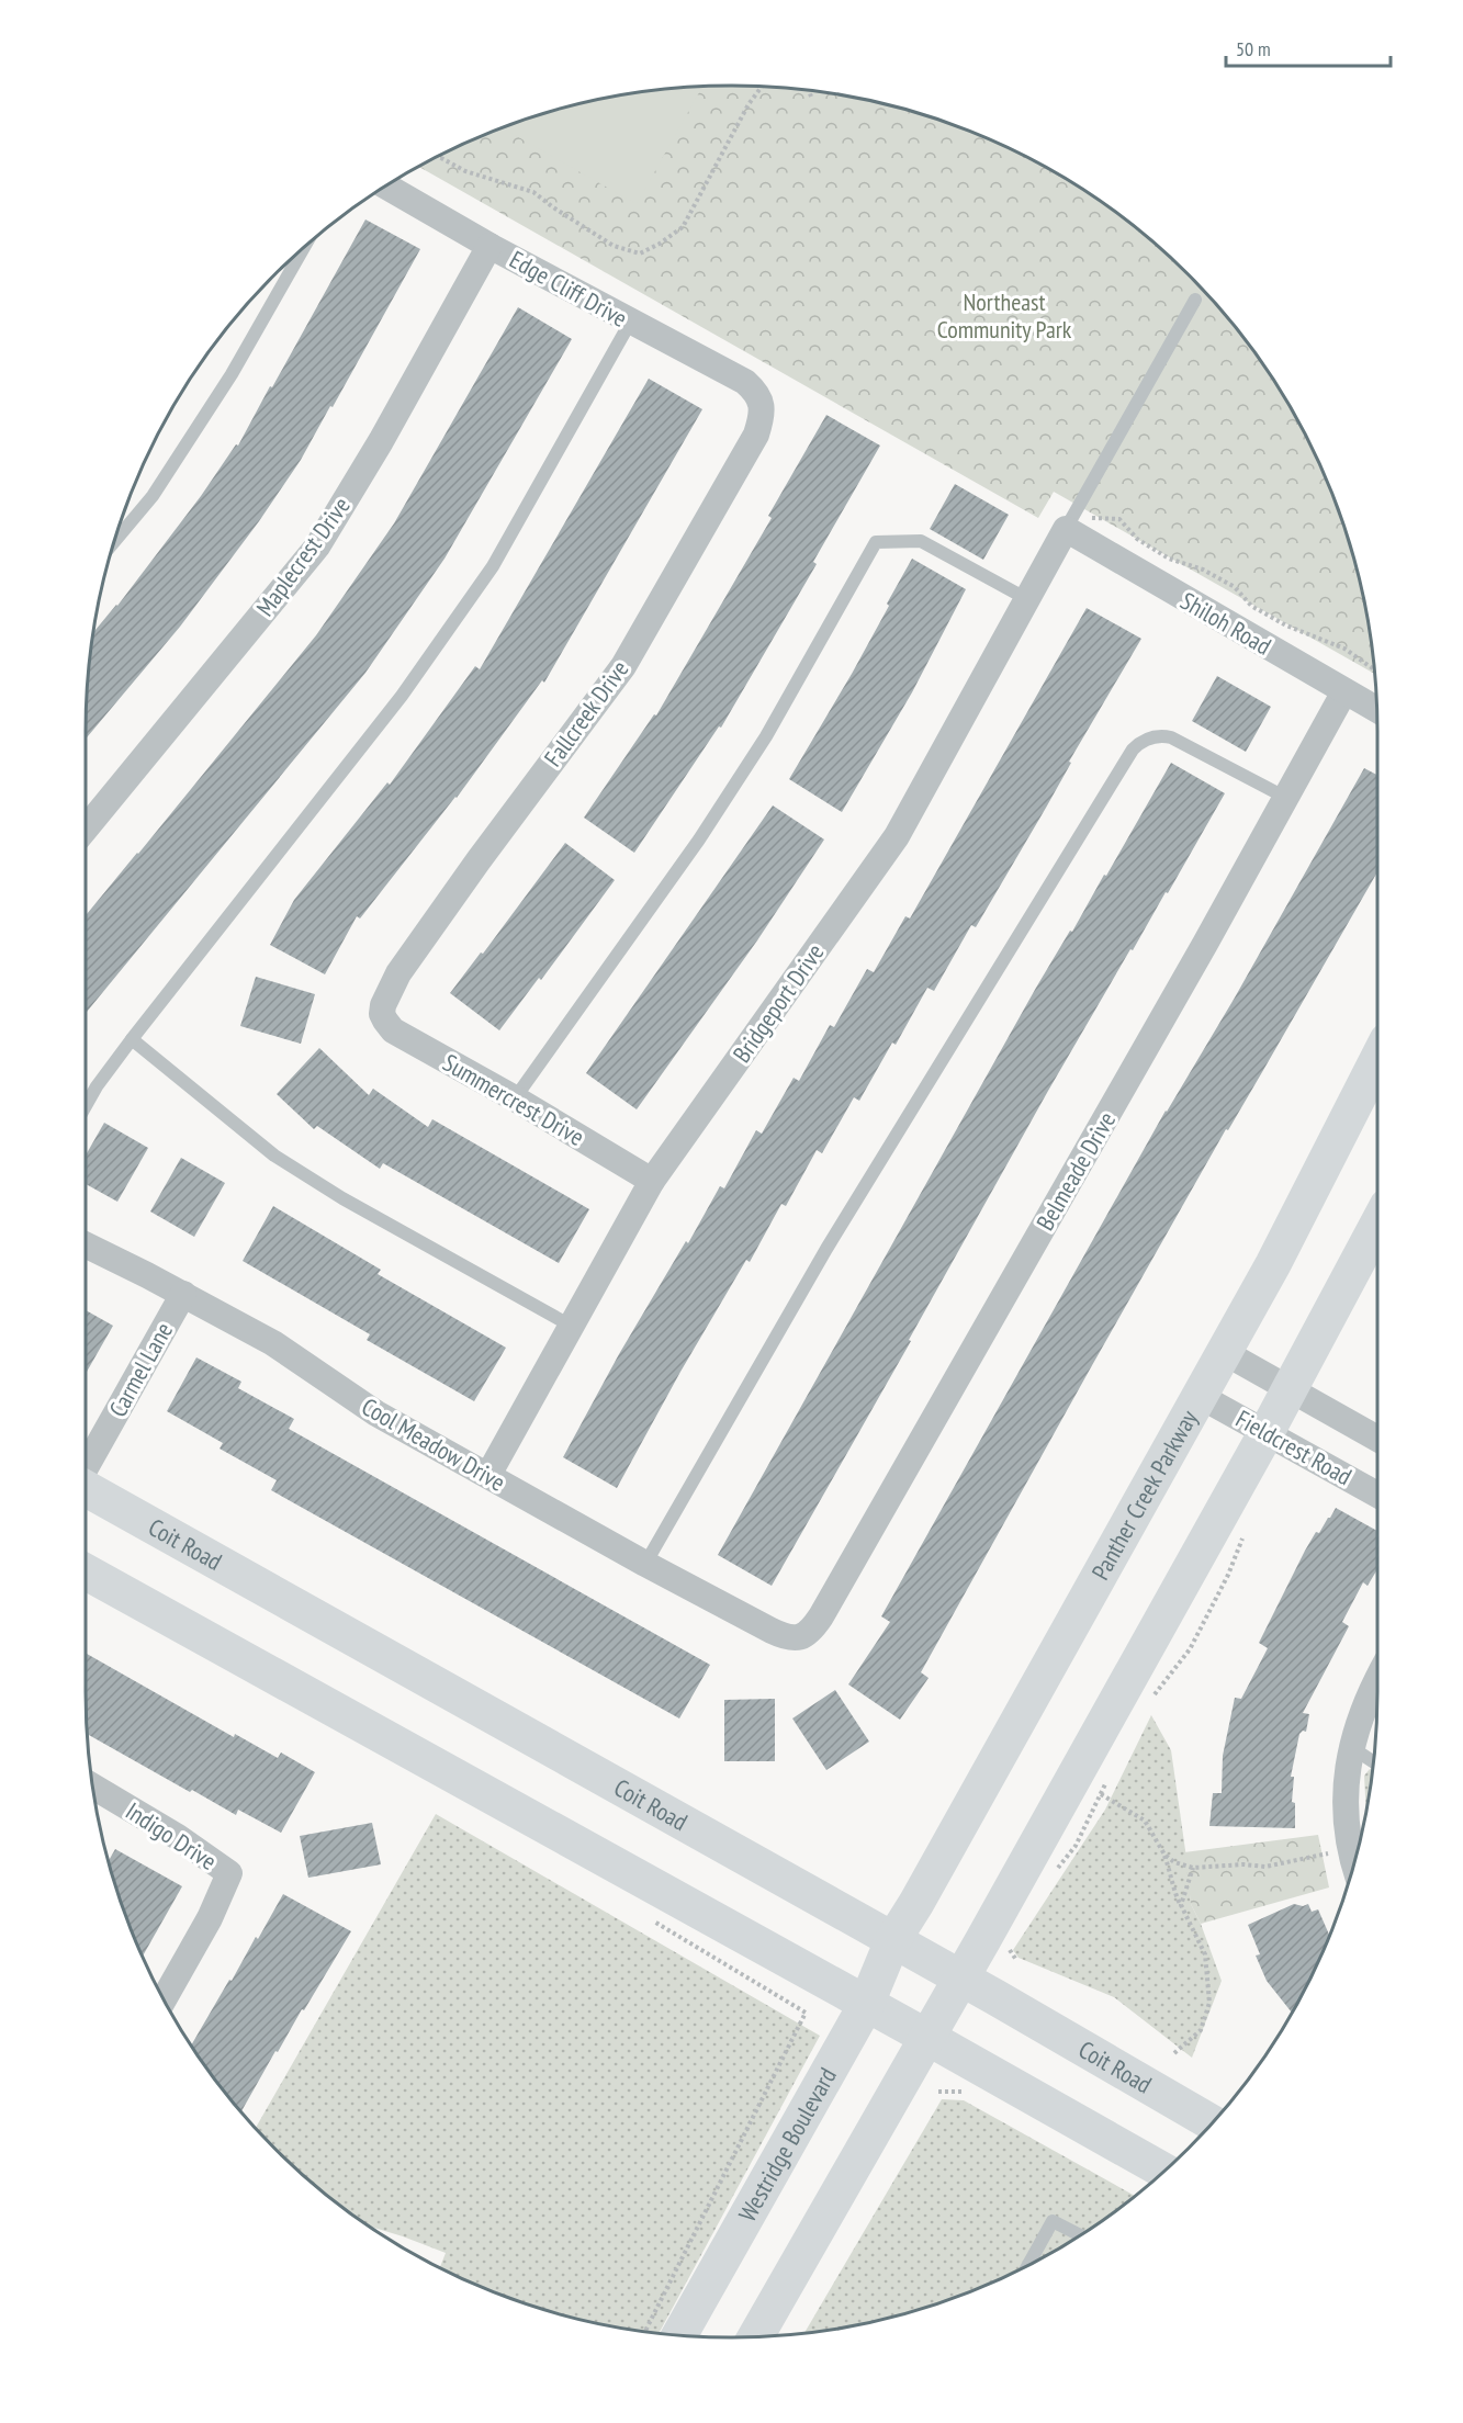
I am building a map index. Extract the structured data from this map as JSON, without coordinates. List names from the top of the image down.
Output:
{
  "streets": {
    "main road": ["Panther Creek Parkway", "Coit Road", "Westridge Boulevard"],
    "street": [
      "Edge Cliff Drive",
      "Maplecrest Drive",
      "Shiloh Road",
      "Fallcreek Drive",
      "Bridgeport Drive",
      "Summercrest Drive",
      "Belmeade Drive",
      "Carmel Lane",
      "Cool Meadow Drive",
      "Fieldcrest Road",
      "Indigo Drive"
    ]
  },
  "crossings": [
    ["Edge Cliff Drive", "Maplecrest Drive"],
    ["Edge Cliff Drive", "Fallcreek Drive"],
    ["Shiloh Road", "Bridgeport Drive"],
    ["Shiloh Road", "Belmeade Drive"],
    ["Fallcreek Drive", "Summercrest Drive"],
    ["Bridgeport Drive", "Summercrest Drive"],
    ["Bridgeport Drive", "Cool Meadow Drive"],
    ["Belmeade Drive", "Cool Meadow Drive"],
    ["Carmel Lane", "Cool Meadow Drive"],
    ["Fieldcrest Road", "Panther Creek Parkway"],
    ["Panther Creek Parkway", "Coit Road"],
    ["Panther Creek Parkway", "Westridge Boulevard"],
    ["Coit Road", "Westridge Boulevard"]
  ],
  "parks": ["Northeast Community Park"],
  "scale_bar": "50 m"
}
